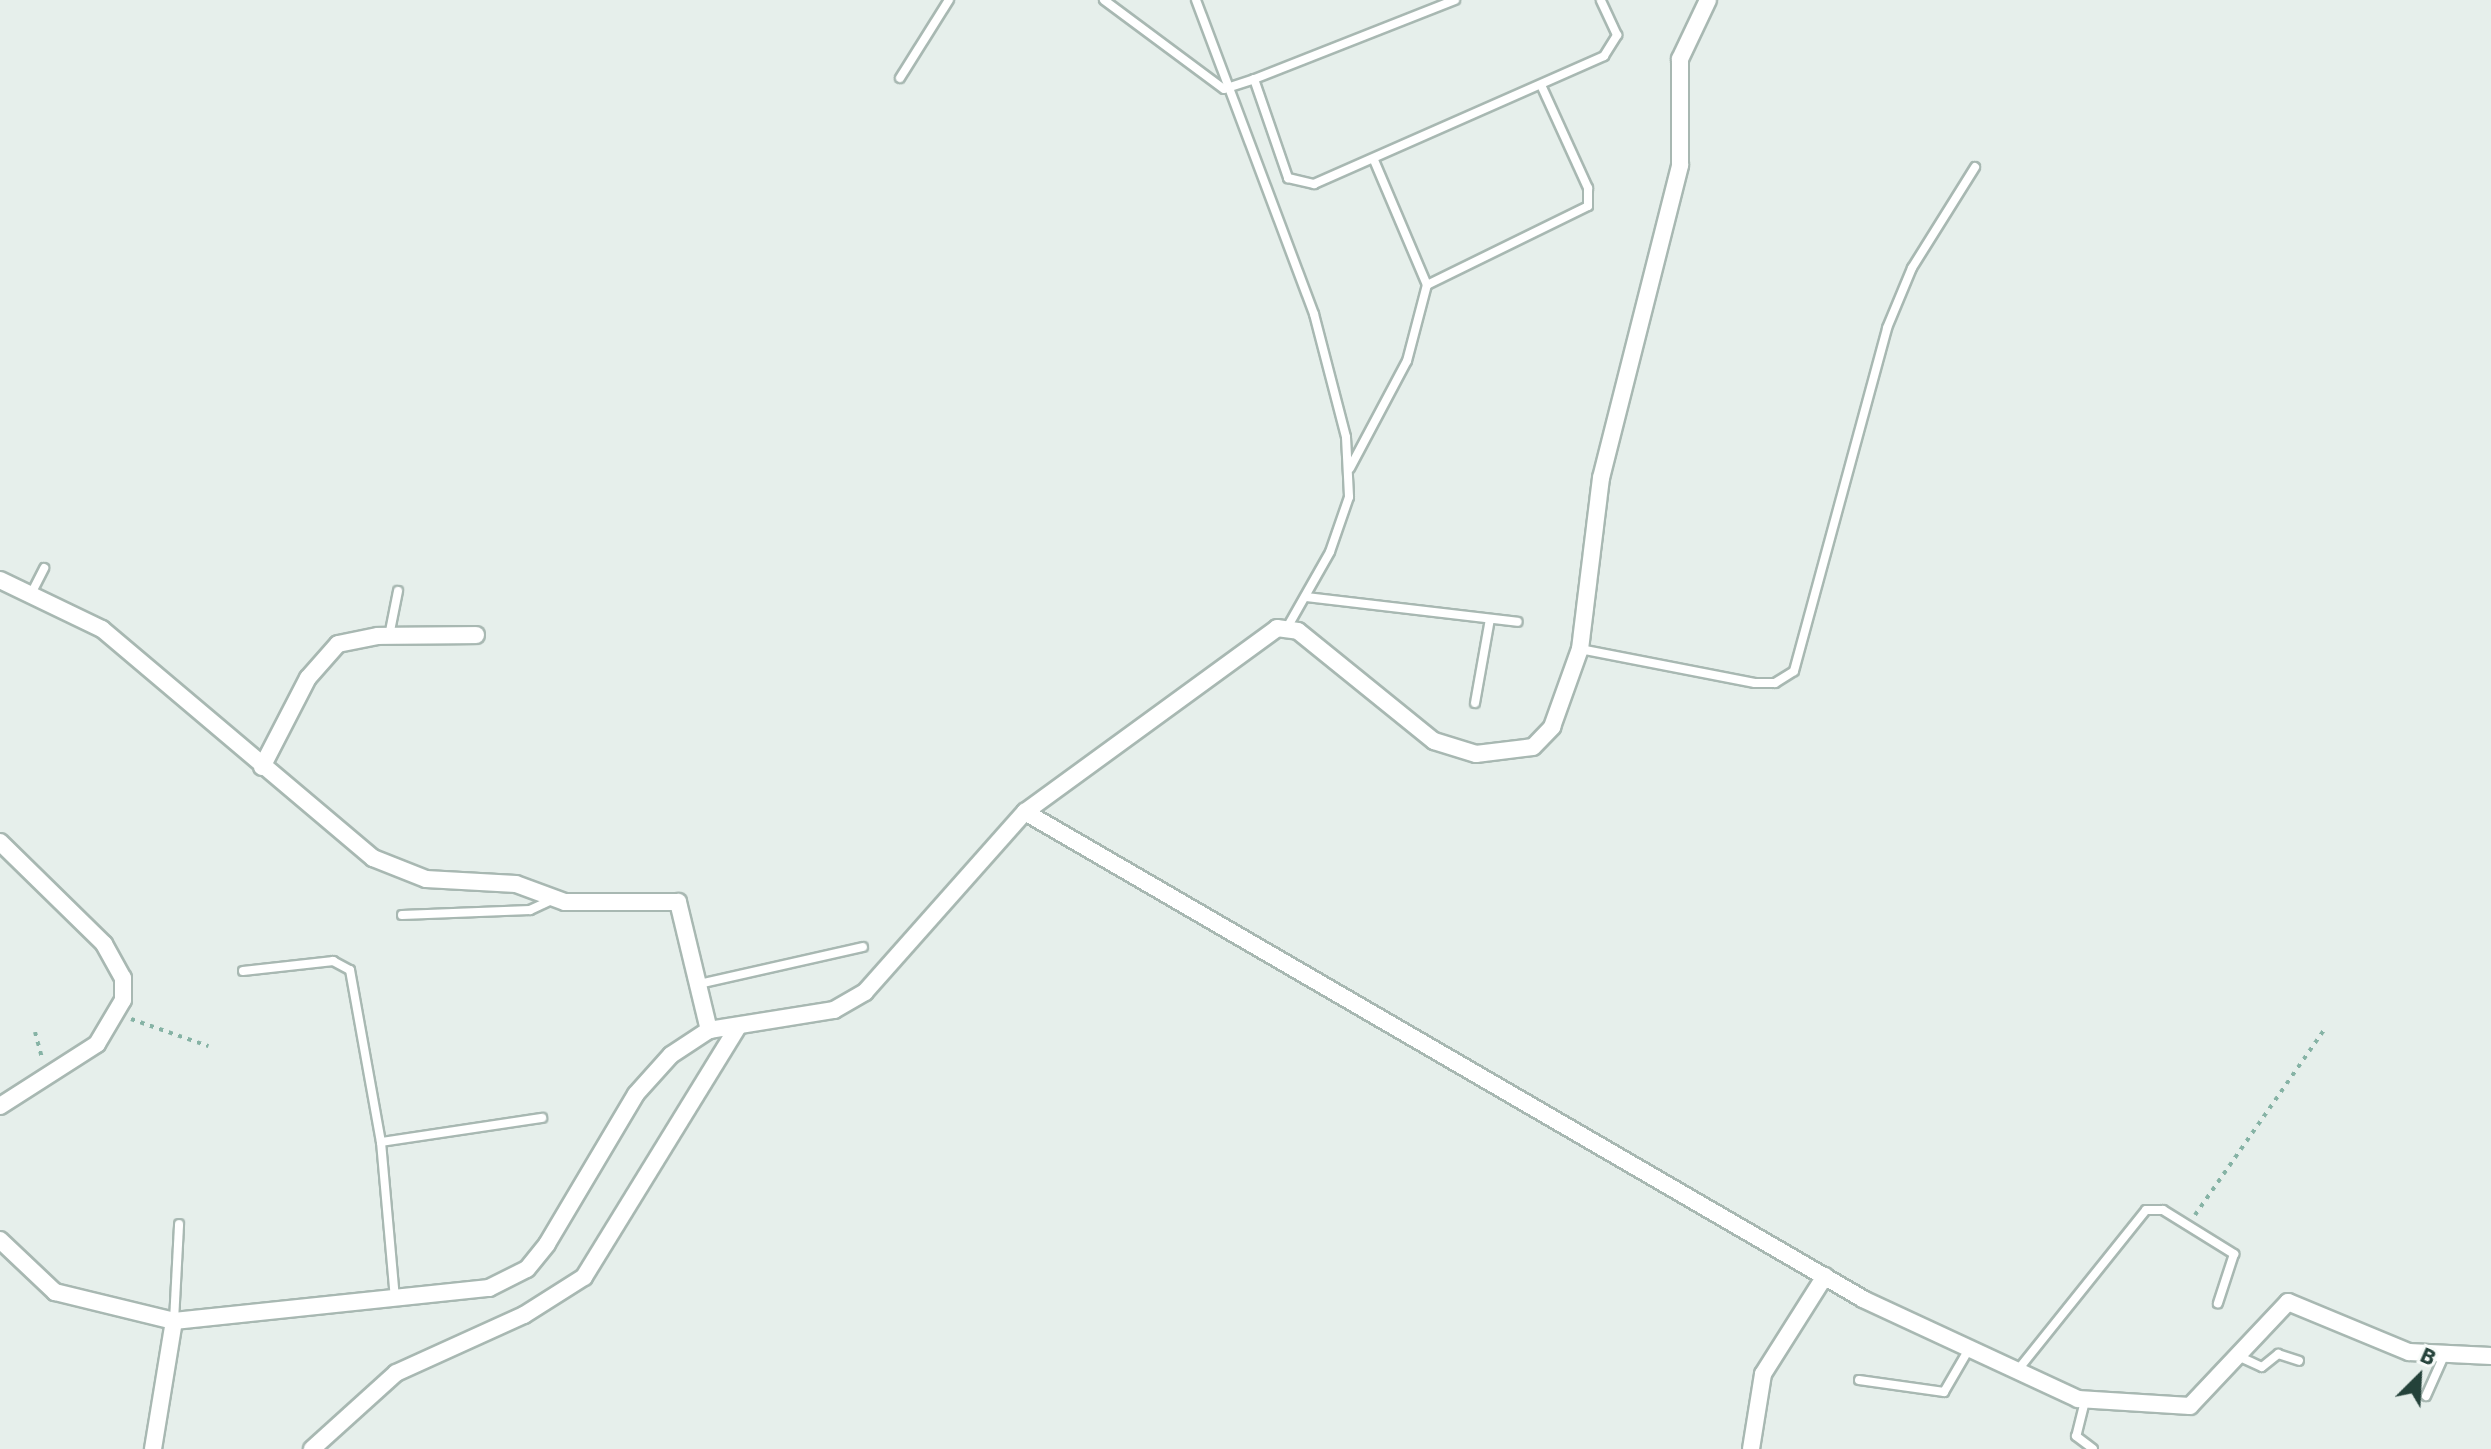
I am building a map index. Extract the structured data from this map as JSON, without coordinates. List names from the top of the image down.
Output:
{
  "north": "top right"
}
